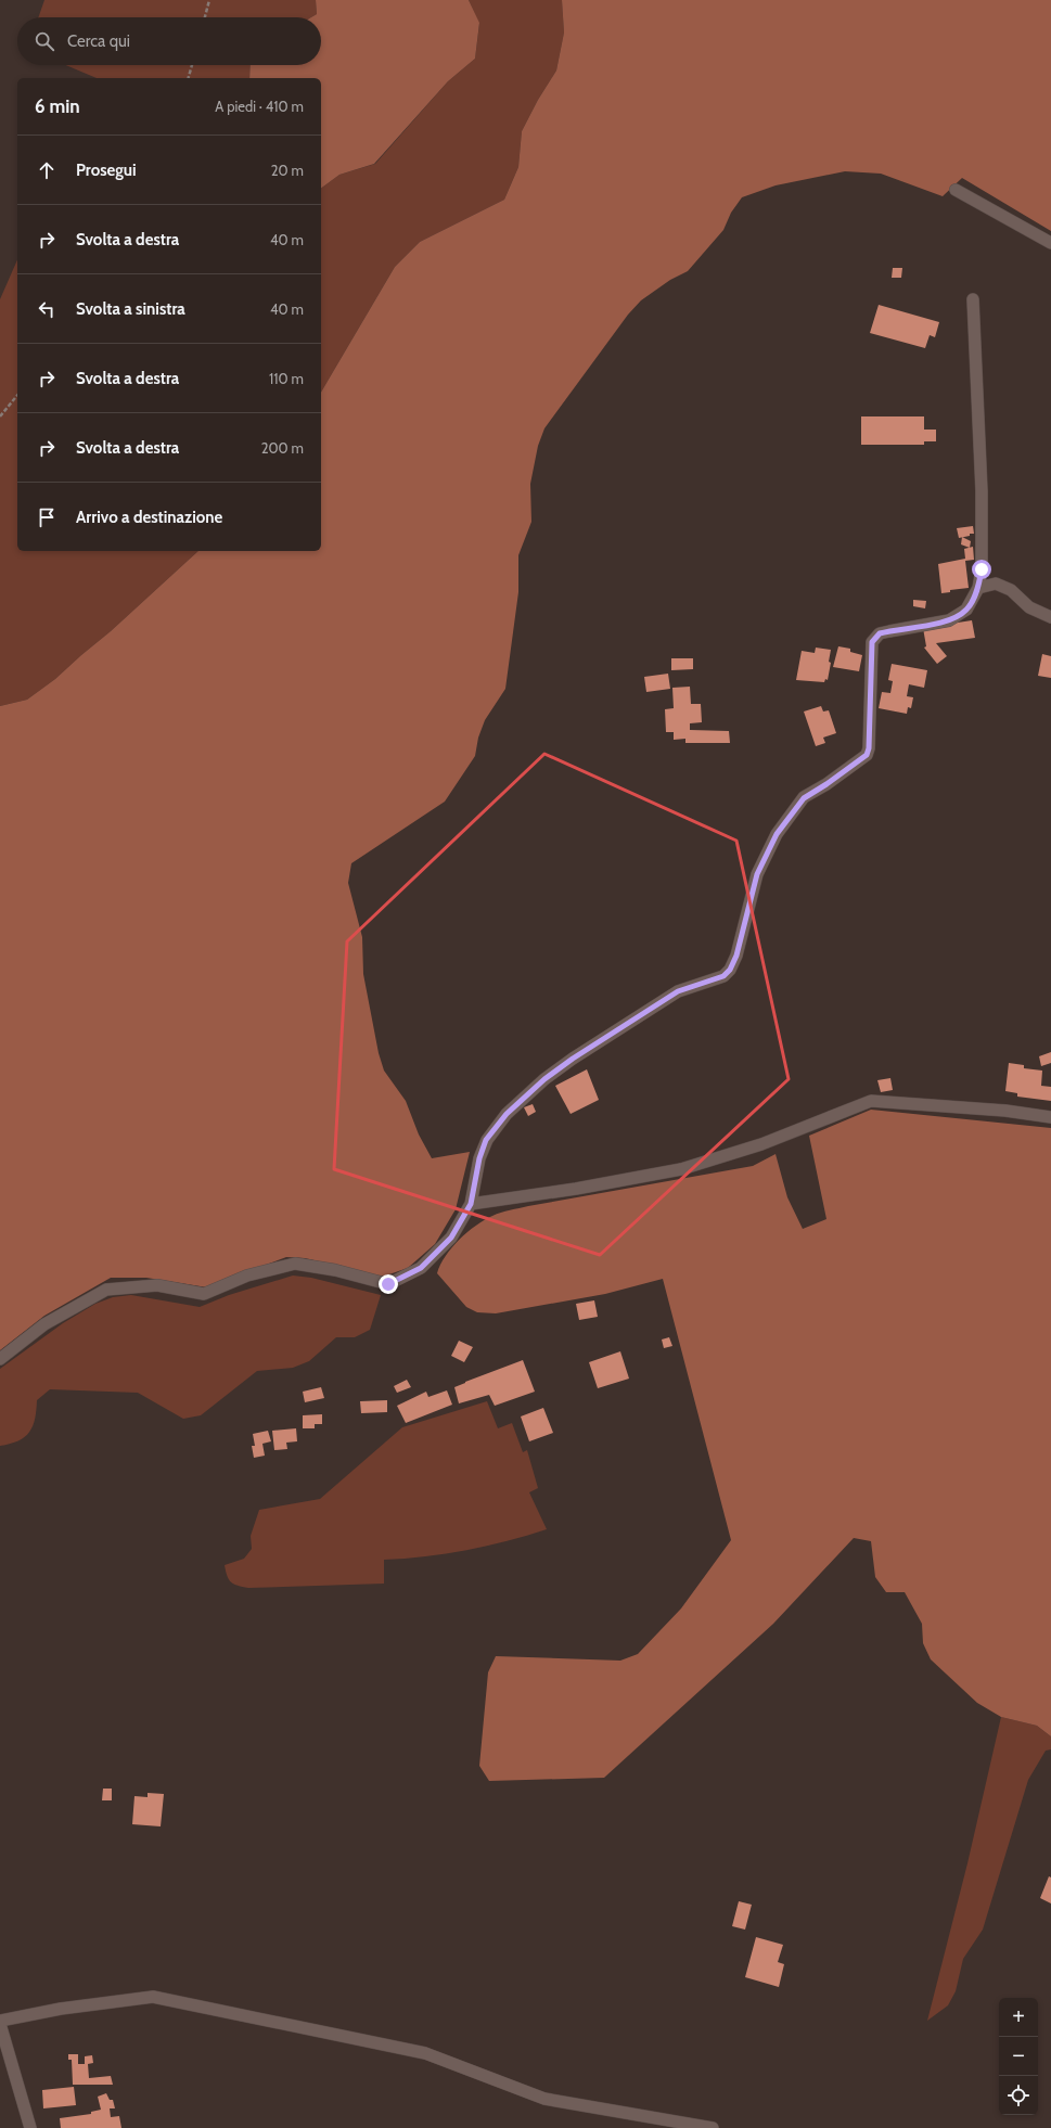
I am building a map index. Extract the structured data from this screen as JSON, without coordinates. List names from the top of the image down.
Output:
{
  "page": {
    "search": "Cerca qui",
    "heading": ["6 min", "A piedi · 410 m"],
    "list": [
      ["Prosegui", "20 m"],
      ["Svolta a destra", "40 m"],
      ["Svolta a sinistra", "40 m"],
      ["Svolta a destra", "110 m"],
      ["Svolta a destra", "200 m"],
      "Arrivo a destinazione"
    ],
    "map_buttons": ["+", "−"]
  }
}
